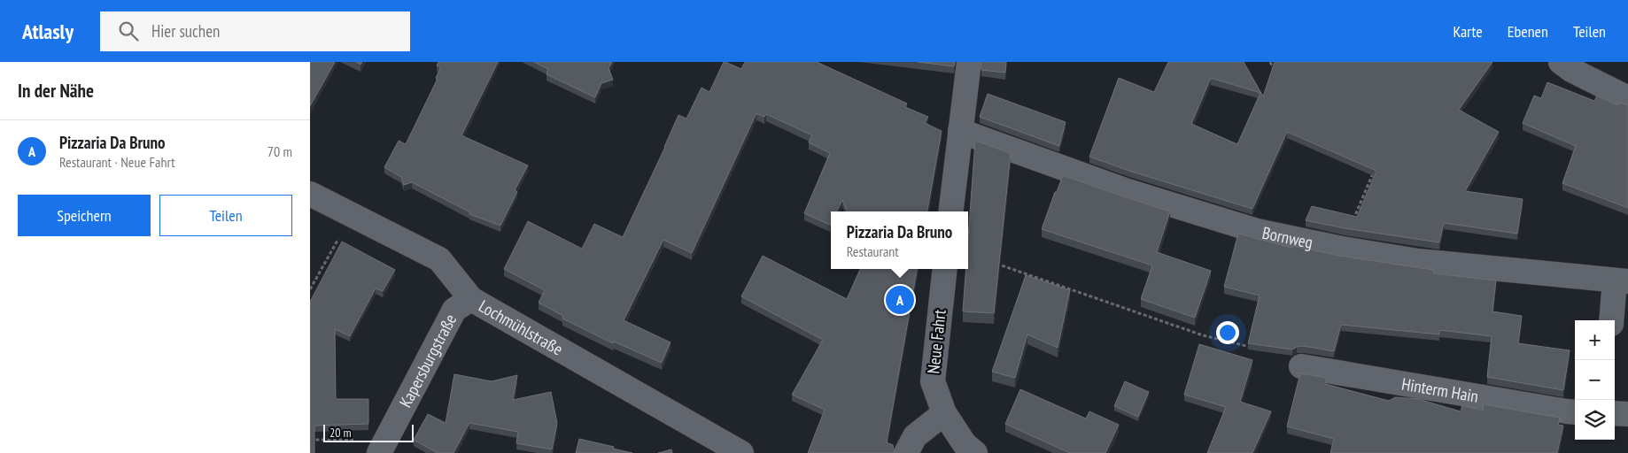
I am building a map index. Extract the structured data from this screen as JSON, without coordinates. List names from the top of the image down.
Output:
{
  "streets": {
    "street": [
      "Bornweg",
      "Lochmühlstraße",
      "Neue Fahrt",
      "Kapersburgstraße",
      "Hinterm Hain"
    ]
  },
  "crossings": [
    ["Lochmühlstraße", "Kapersburgstraße"]
  ],
  "scale_bar": "20 m",
  "page": {
    "header": "Atlasly",
    "search": "Hier suchen",
    "nav": ["Karte", "Ebenen", "Teilen"],
    "heading": "In der Nähe",
    "list": [
      {
        "mark": "A",
        "name": "Pizzaria Da Bruno",
        "note": "Restaurant · Neue Fahrt",
        "value": "70 m"
      }
    ],
    "buttons": ["Speichern", "Teilen"],
    "popup": ["Pizzaria Da Bruno", "Restaurant"],
    "pins": "A",
    "map_buttons": ["+", "−"],
    "scale": "20 m"
  }
}
